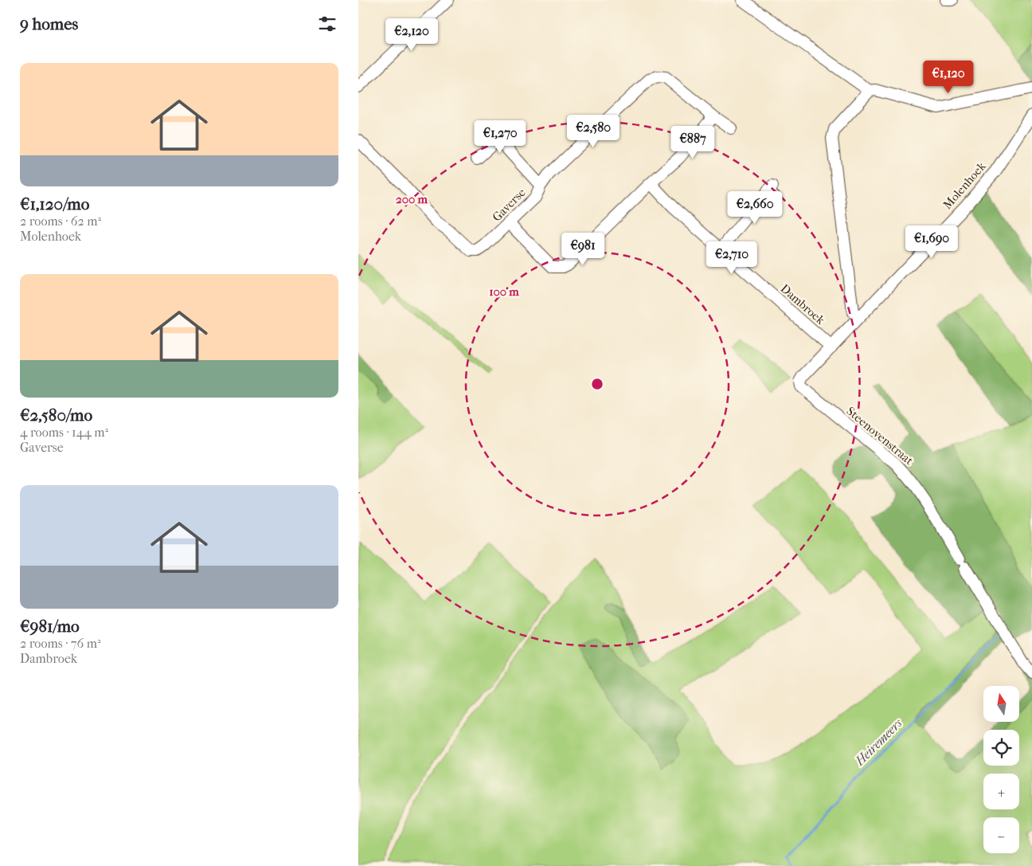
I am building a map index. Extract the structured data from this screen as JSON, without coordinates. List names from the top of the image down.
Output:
{
  "streets": {
    "street": [
      "Molenhoek",
      "Gaverse",
      "Dambroek",
      "Steenovenstraat"
    ]
  },
  "crossings": [
    ["Molenhoek", "Dambroek"],
    ["Molenhoek", "Steenovenstraat"]
  ],
  "water": ["Heiremeers"],
  "north": "top",
  "page": {
    "heading": "9 homes",
    "price": [
      "€2,120",
      "€1,120",
      "€2,580",
      "€1,270",
      "€887",
      "€2,660",
      "€1,690",
      "€981",
      "€2,710"
    ],
    "list": [
      {
        "name": "€1,120/mo",
        "note": "2 rooms · 62 m² · Molenhoek"
      },
      {
        "name": "€2,580/mo",
        "note": "4 rooms · 144 m² · Gaverse"
      },
      {
        "name": "€981/mo",
        "note": "2 rooms · 76 m² · Dambroek"
      }
    ],
    "map_buttons": ["+", "−"]
  },
  "rings": ["200 m", "100 m"]
}
